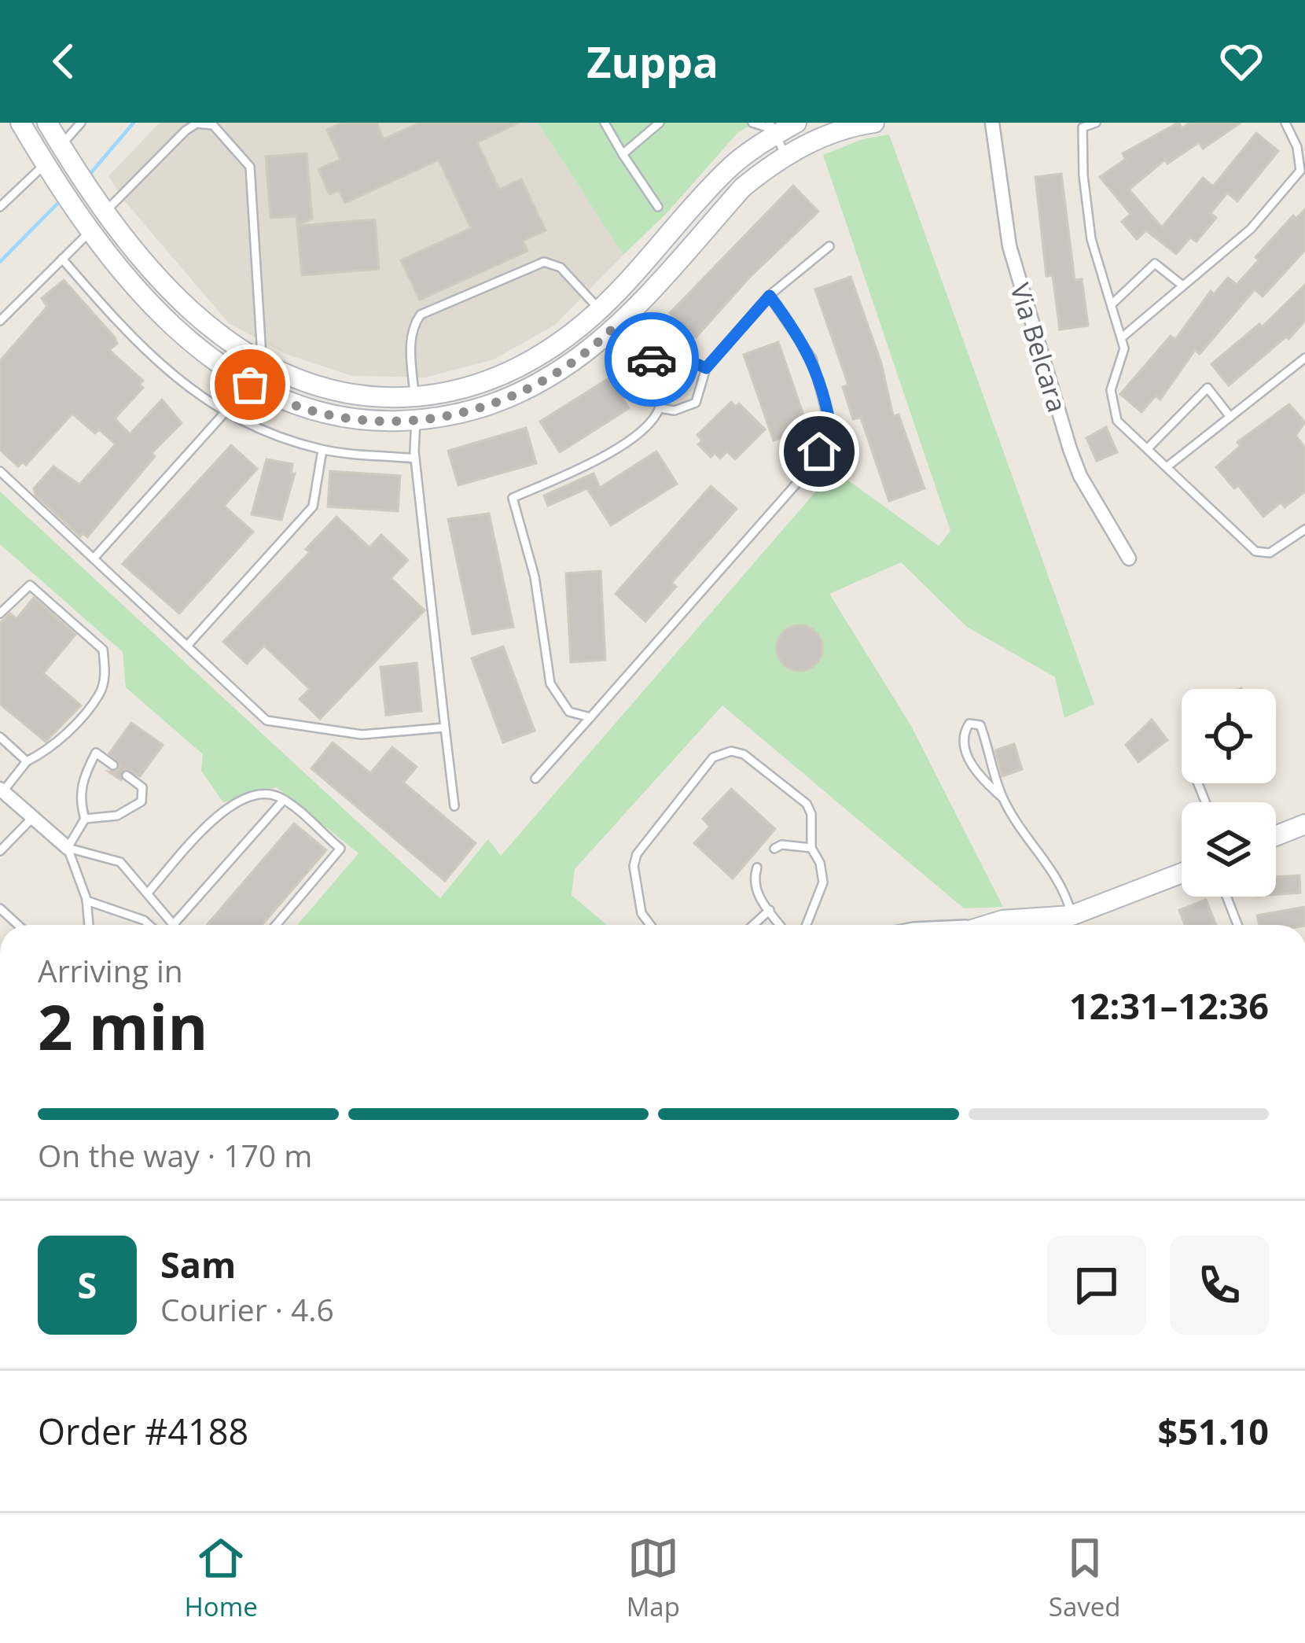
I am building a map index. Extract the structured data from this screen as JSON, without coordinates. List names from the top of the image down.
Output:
{
  "streets": {
    "street": ["Via Belcara"]
  },
  "page": {
    "header": "Zuppa",
    "heading": ["2 min", "Arriving in", "12:31–12:36"],
    "panel": [
      "Sam",
      "Courier · 4.6",
      "Order #4188",
      "$51.10"
    ],
    "bar": "On the way · 170 m",
    "round": "S",
    "tabs": ["Home", "Map", "Saved"]
  }
}
